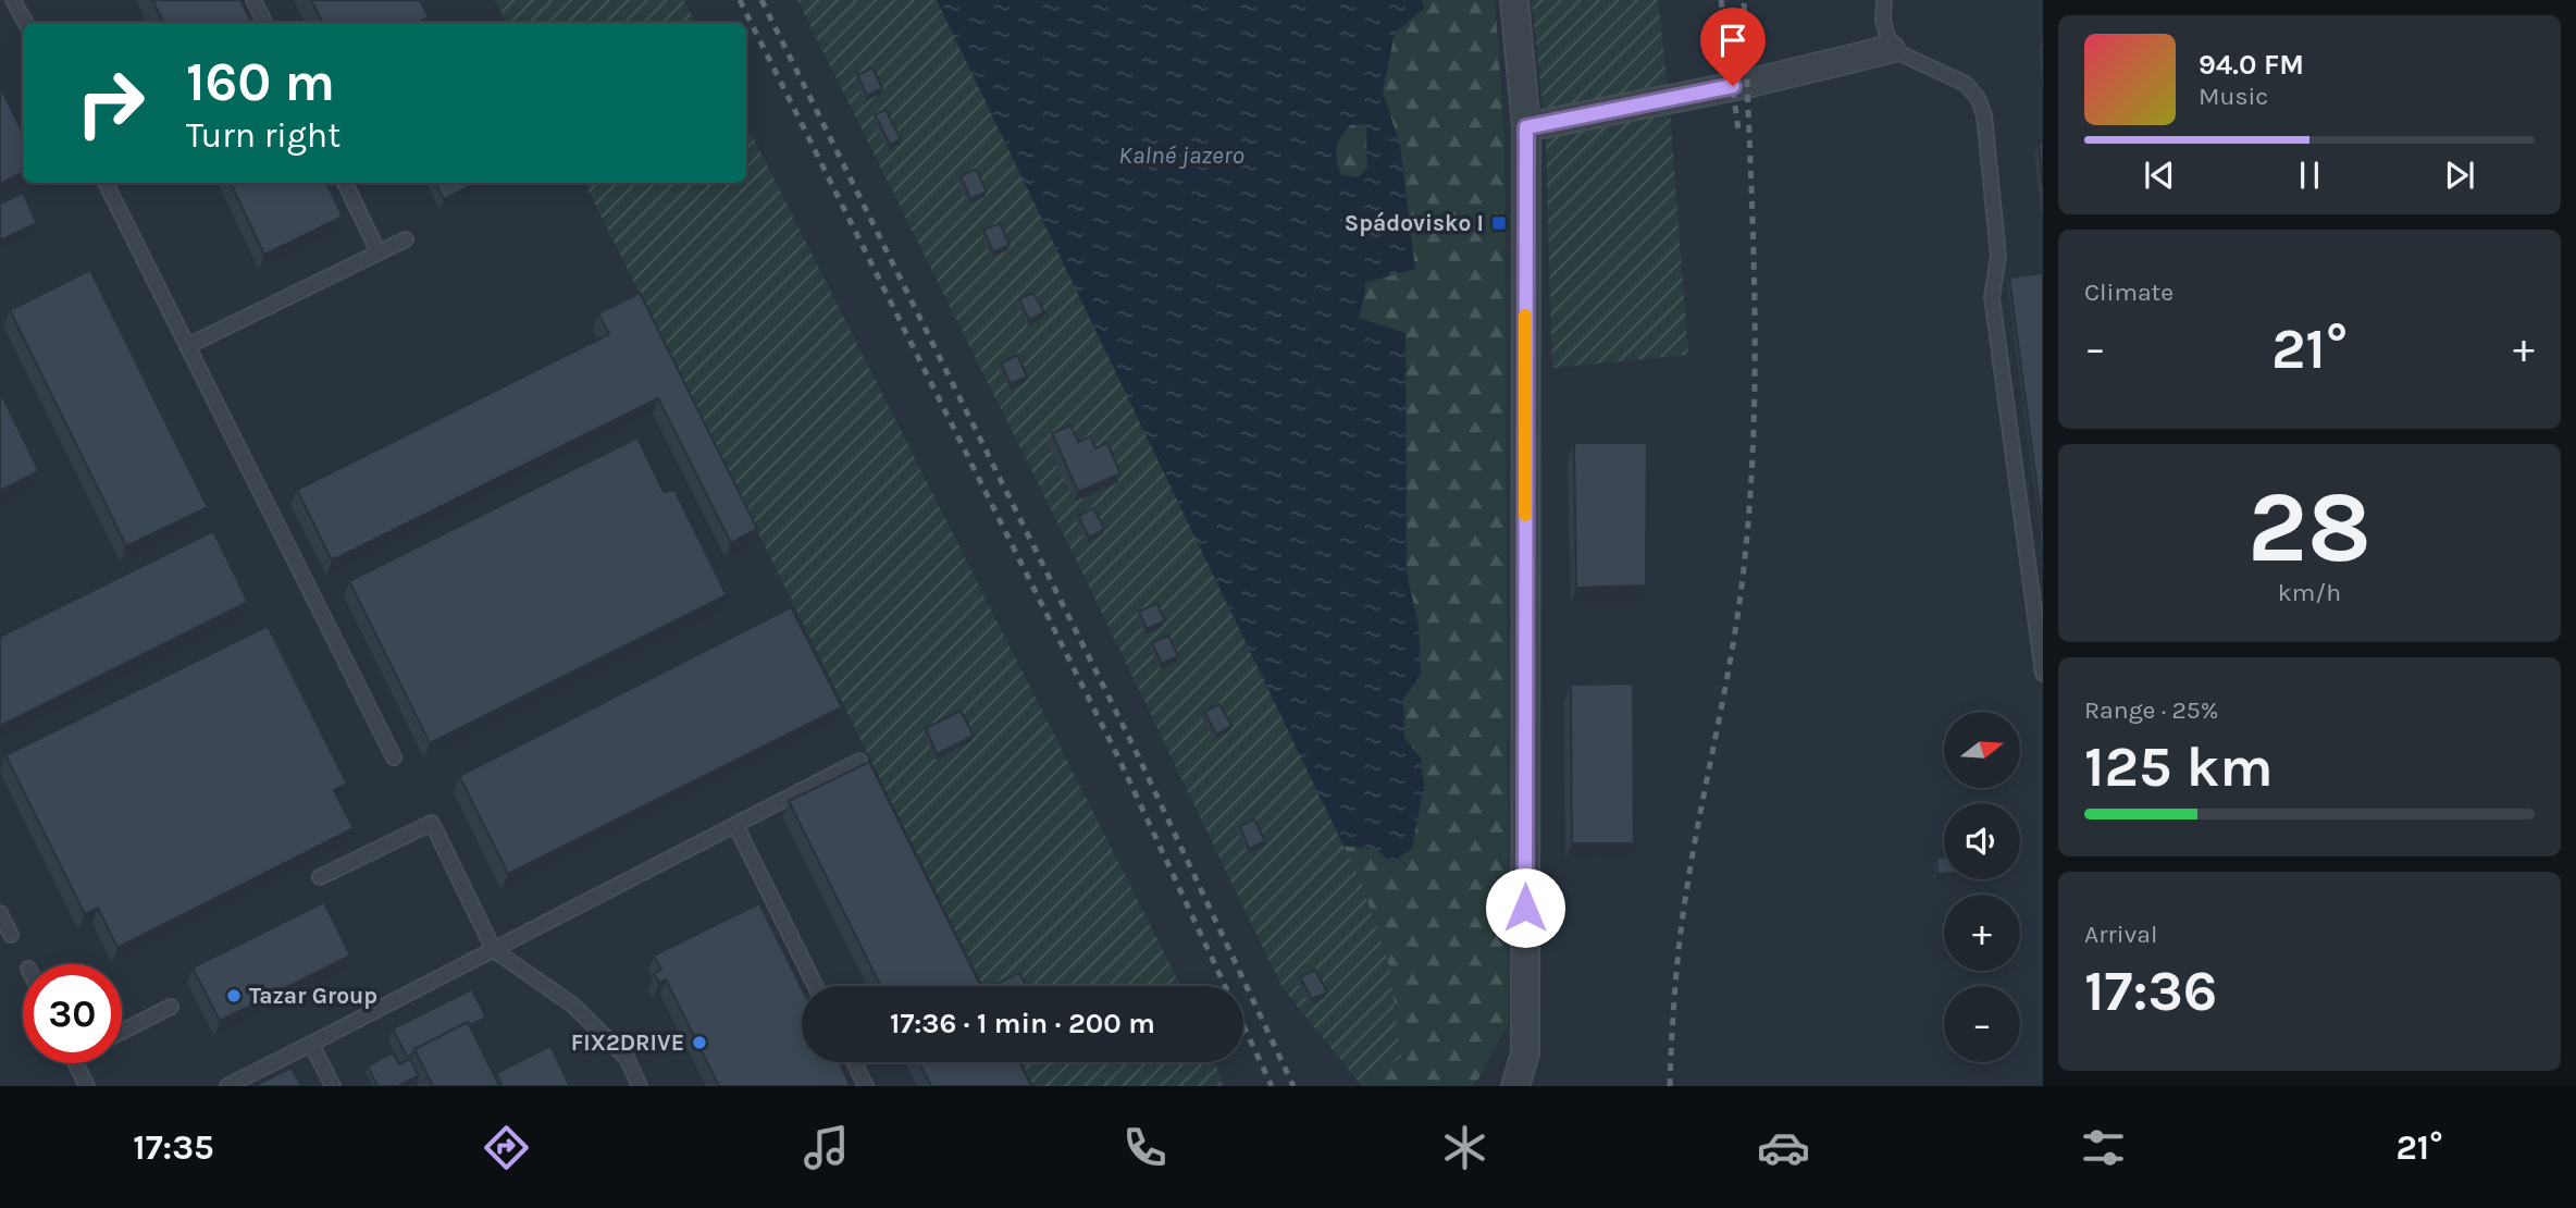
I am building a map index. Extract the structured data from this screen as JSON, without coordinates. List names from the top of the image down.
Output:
{
  "water": ["Kalné jazero"],
  "places": {
    "transit": ["Spádovisko I"],
    "other": ["Tazar Group", "FIX2DRIVE"]
  },
  "north": "right",
  "page": {
    "turn": ["160 m", "Turn right"],
    "song": ["94.0 FM", "Music"],
    "tile": [
      "Climate",
      ["28", "km/h"],
      ["Range · 25%", "125 km"],
      ["Arrival", "17:36"]
    ],
    "heat": ["−", "21°", "+"],
    "map_buttons": ["+", "−"],
    "limit": "30",
    "trip": "17:36 · 1 min · 200 m",
    "tabs": ["17:35", "21°"]
  }
}
